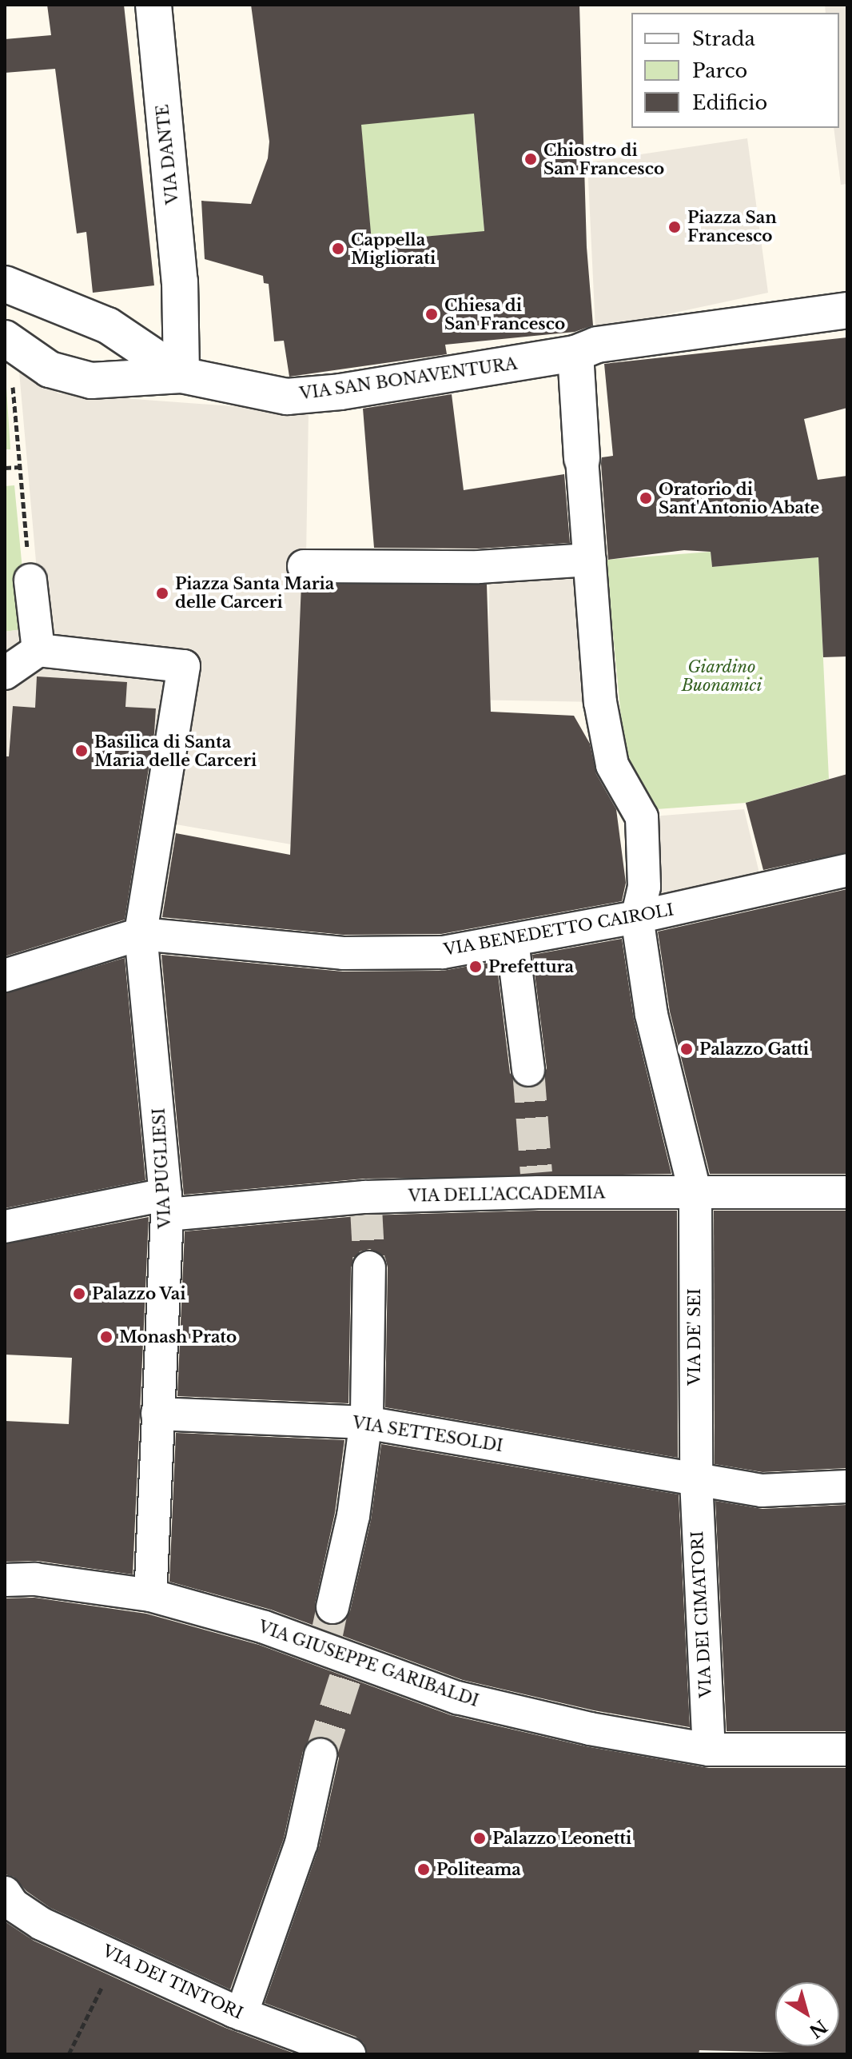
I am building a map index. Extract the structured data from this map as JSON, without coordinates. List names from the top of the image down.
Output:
{
  "streets": {
    "street": [
      "VIA DANTE",
      "VIA SAN BONAVENTURA",
      "VIA BENEDETTO CAIROLI",
      "VIA PUGLIESI",
      "VIA DELL'ACCADEMIA",
      "VIA DE' SEI",
      "VIA SETTESOLDI",
      "VIA DEI CIMATORI",
      "VIA GIUSEPPE GARIBALDI",
      "VIA DEI TINTORI"
    ]
  },
  "crossings": [
    ["VIA DANTE", "VIA SAN BONAVENTURA"],
    ["VIA BENEDETTO CAIROLI", "VIA PUGLIESI"],
    ["VIA BENEDETTO CAIROLI", "VIA DE' SEI"],
    ["VIA PUGLIESI", "VIA DELL'ACCADEMIA"],
    ["VIA PUGLIESI", "VIA SETTESOLDI"],
    ["VIA PUGLIESI", "VIA GIUSEPPE GARIBALDI"],
    ["VIA DELL'ACCADEMIA", "VIA DE' SEI"],
    ["VIA DE' SEI", "VIA SETTESOLDI"],
    ["VIA DE' SEI", "VIA DEI CIMATORI"],
    ["VIA SETTESOLDI", "VIA DEI CIMATORI"],
    ["VIA DEI CIMATORI", "VIA GIUSEPPE GARIBALDI"]
  ],
  "parks": ["Giardino Buonamici"],
  "places": [
    "Chiostro di San Francesco",
    "Piazza San Francesco",
    "Cappella Migliorati",
    "Chiesa di San Francesco",
    "Oratorio di Sant'Antonio Abate",
    "Piazza Santa Maria delle Carceri",
    "Basilica di Santa Maria delle Carceri",
    "Prefettura",
    "Palazzo Gatti",
    "Palazzo Vai",
    "Monash Prato",
    "Palazzo Leonetti",
    "Politeama"
  ],
  "legend": ["Strada", "Parco", "Edificio"],
  "north": "bottom right"
}
